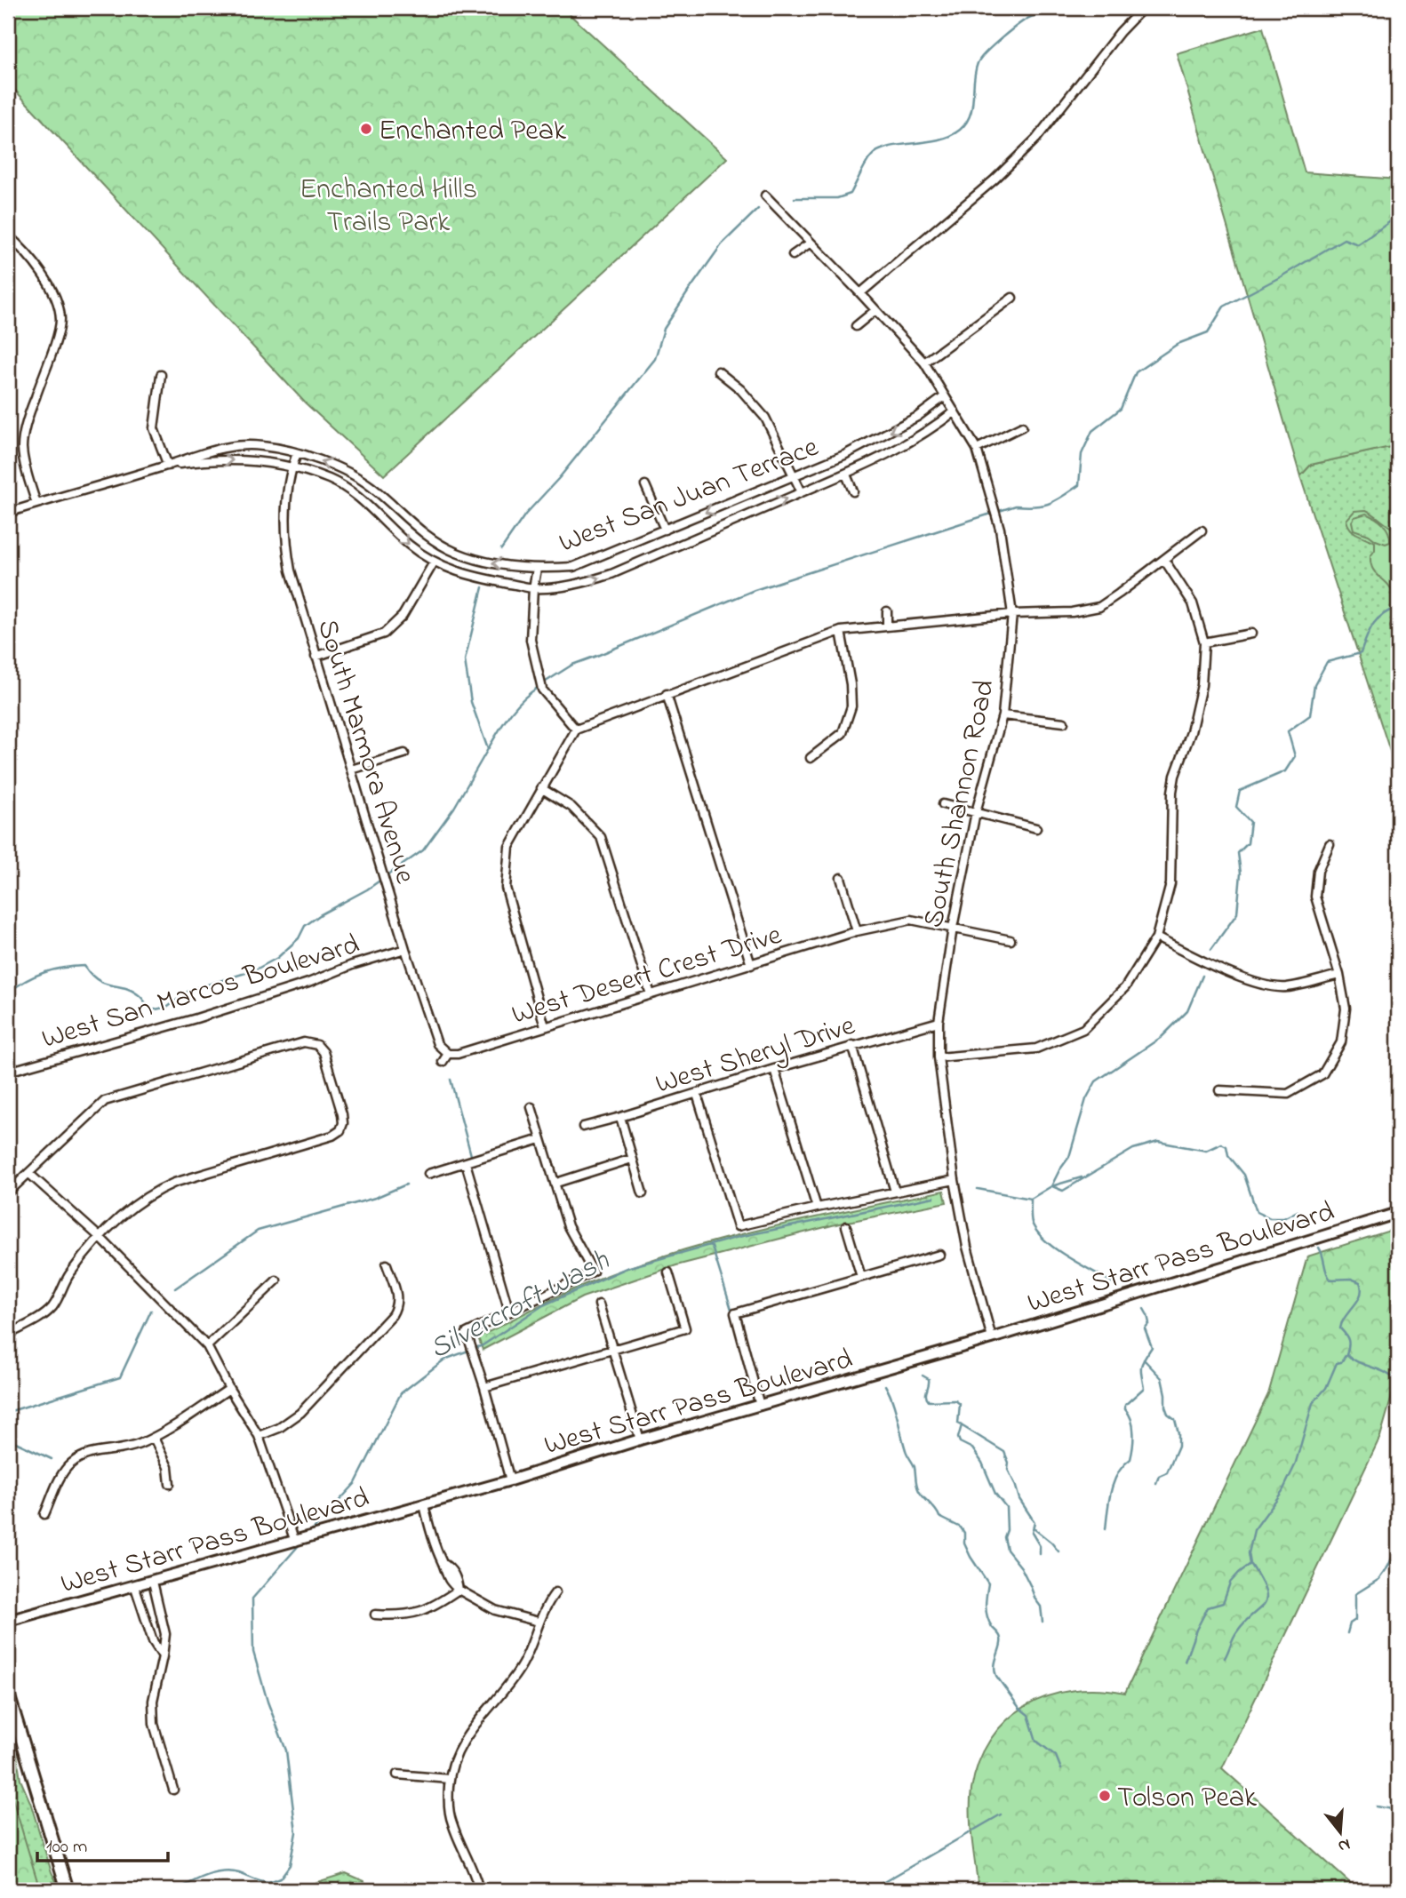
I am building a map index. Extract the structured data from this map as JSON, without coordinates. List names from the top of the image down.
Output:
{
  "streets": {
    "street": [
      "West San Juan Terrace",
      "South Marmora Avenue",
      "South Shannon Road",
      "West Desert Crest Drive",
      "West San Marcos Boulevard",
      "West Sheryl Drive",
      "West Starr Pass Boulevard"
    ]
  },
  "crossings": [
    ["West San Juan Terrace", "South Marmora Avenue"],
    ["West San Juan Terrace", "South Shannon Road"],
    ["South Marmora Avenue", "West Desert Crest Drive"],
    ["South Marmora Avenue", "West San Marcos Boulevard"],
    ["South Shannon Road", "West Desert Crest Drive"],
    ["South Shannon Road", "West Sheryl Drive"],
    ["South Shannon Road", "West Starr Pass Boulevard"]
  ],
  "water": ["Silvercroft Wash"],
  "parks": ["Enchanted Hills Trails Park"],
  "places": ["Enchanted Peak", "Tolson Peak"],
  "scale_bar": "100 m",
  "north": "bottom"
}
